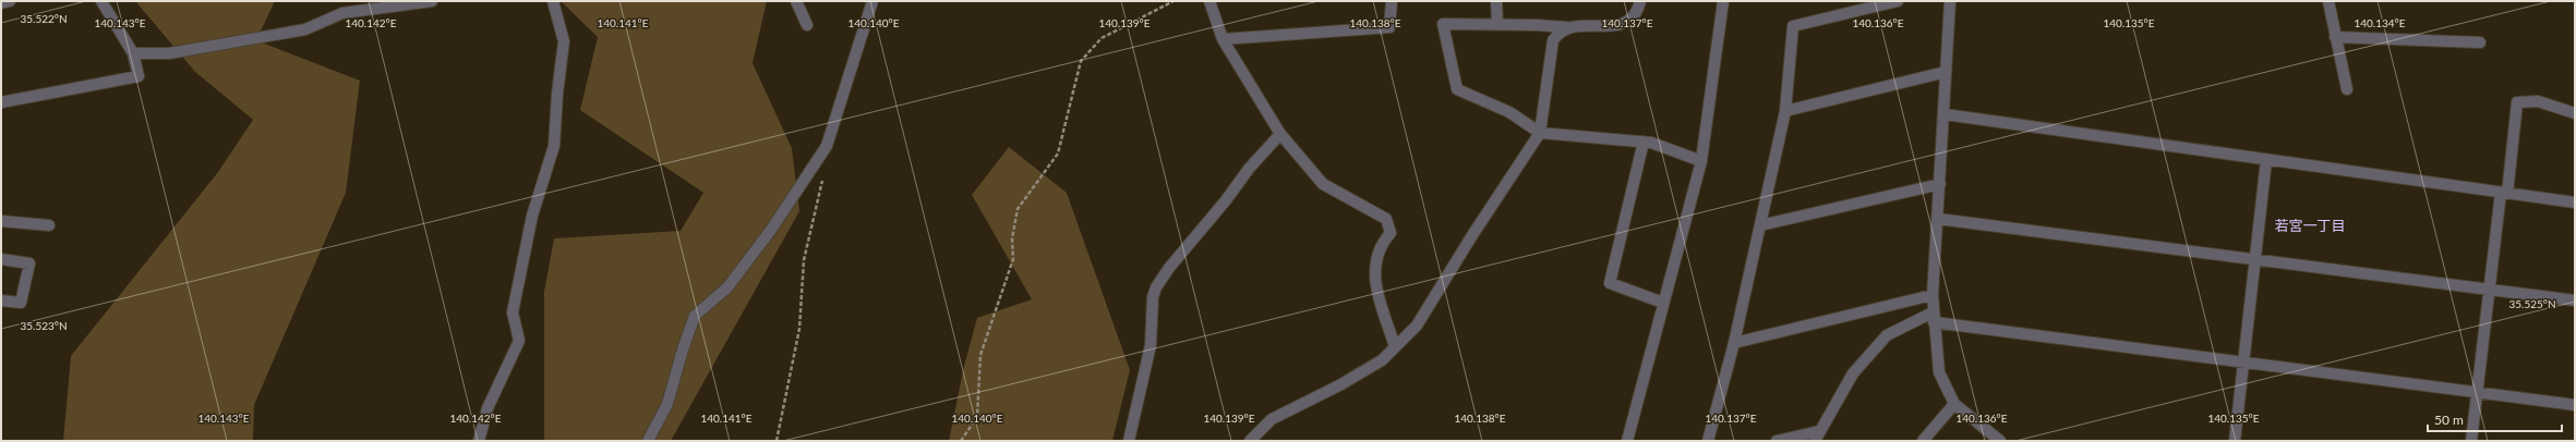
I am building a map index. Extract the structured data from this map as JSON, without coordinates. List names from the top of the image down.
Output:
{
  "districts": ["若宮一丁目"],
  "scale_bar": "50 m",
  "coordinates": [
    "35.522°N",
    "140.143°E",
    "140.142°E",
    "140.141°E",
    "140.140°E",
    "140.139°E",
    "140.138°E",
    "140.137°E",
    "140.136°E",
    "140.135°E",
    "140.134°E",
    "35.525°N",
    "35.523°N"
  ]
}
